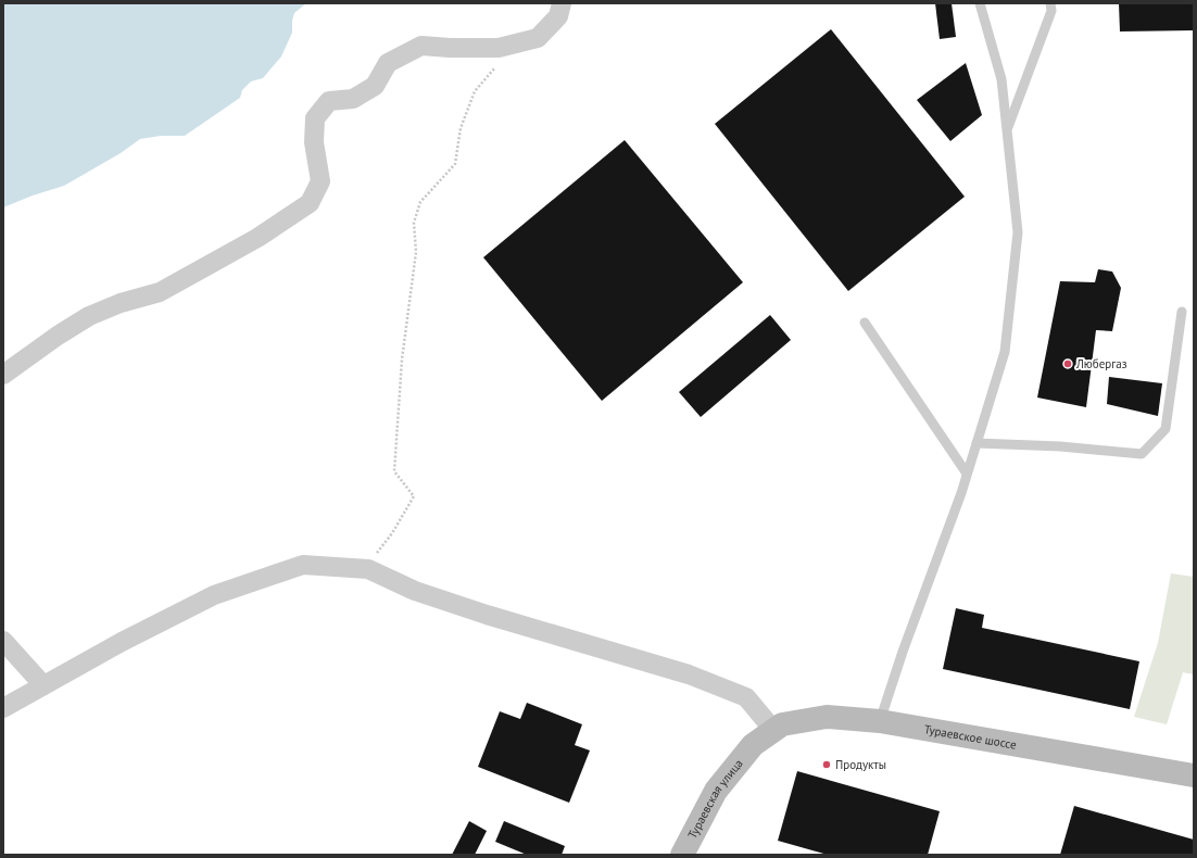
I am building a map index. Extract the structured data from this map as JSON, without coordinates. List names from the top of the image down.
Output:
{
  "streets": {
    "main road": ["Тураевское шоссе", "Тураевская улица"]
  },
  "crossings": [
    ["Тураевское шоссе", "Тураевская улица"]
  ],
  "places": ["Любергаз", "Продукты"]
}
